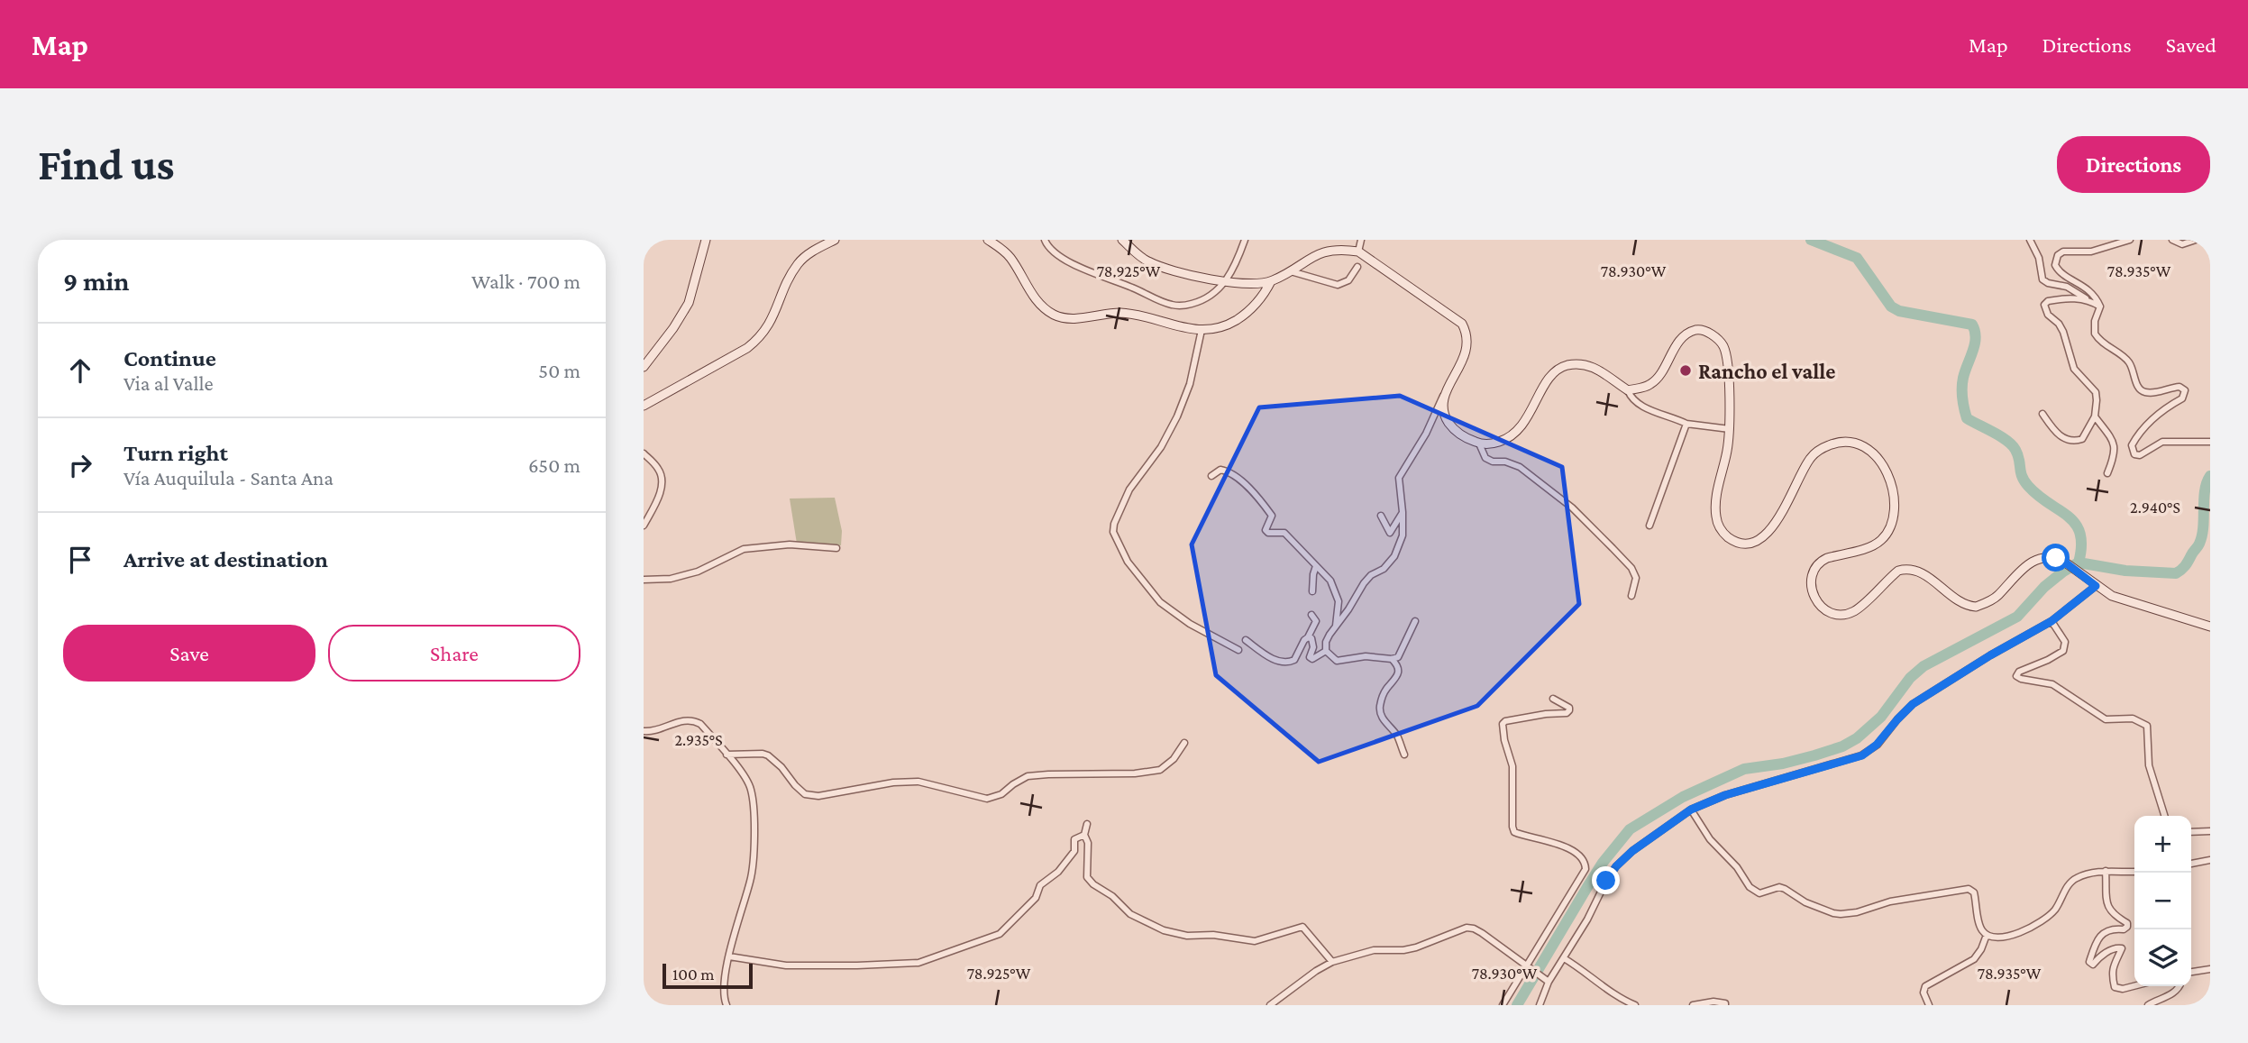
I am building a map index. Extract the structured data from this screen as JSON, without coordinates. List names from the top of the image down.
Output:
{
  "places": ["Rancho el valle"],
  "scale_bar": "100 m",
  "page": {
    "header": "Map",
    "nav": ["Map", "Directions", "Saved"],
    "buttons": [
      "Directions",
      ["Save", "Share"]
    ],
    "title": "Find us",
    "heading": ["9 min", "Walk · 700 m"],
    "list": [
      ["Continue", "Via al Valle", "50 m"],
      ["Turn right", "Vía Auquilula - Santa Ana", "650 m"],
      "Arrive at destination"
    ],
    "map_buttons": ["+", "−"],
    "scale": "100 m"
  },
  "coordinates": [
    "78.925°W",
    "78.930°W",
    "78.935°W",
    "2.940°S",
    "2.935°S"
  ]
}
